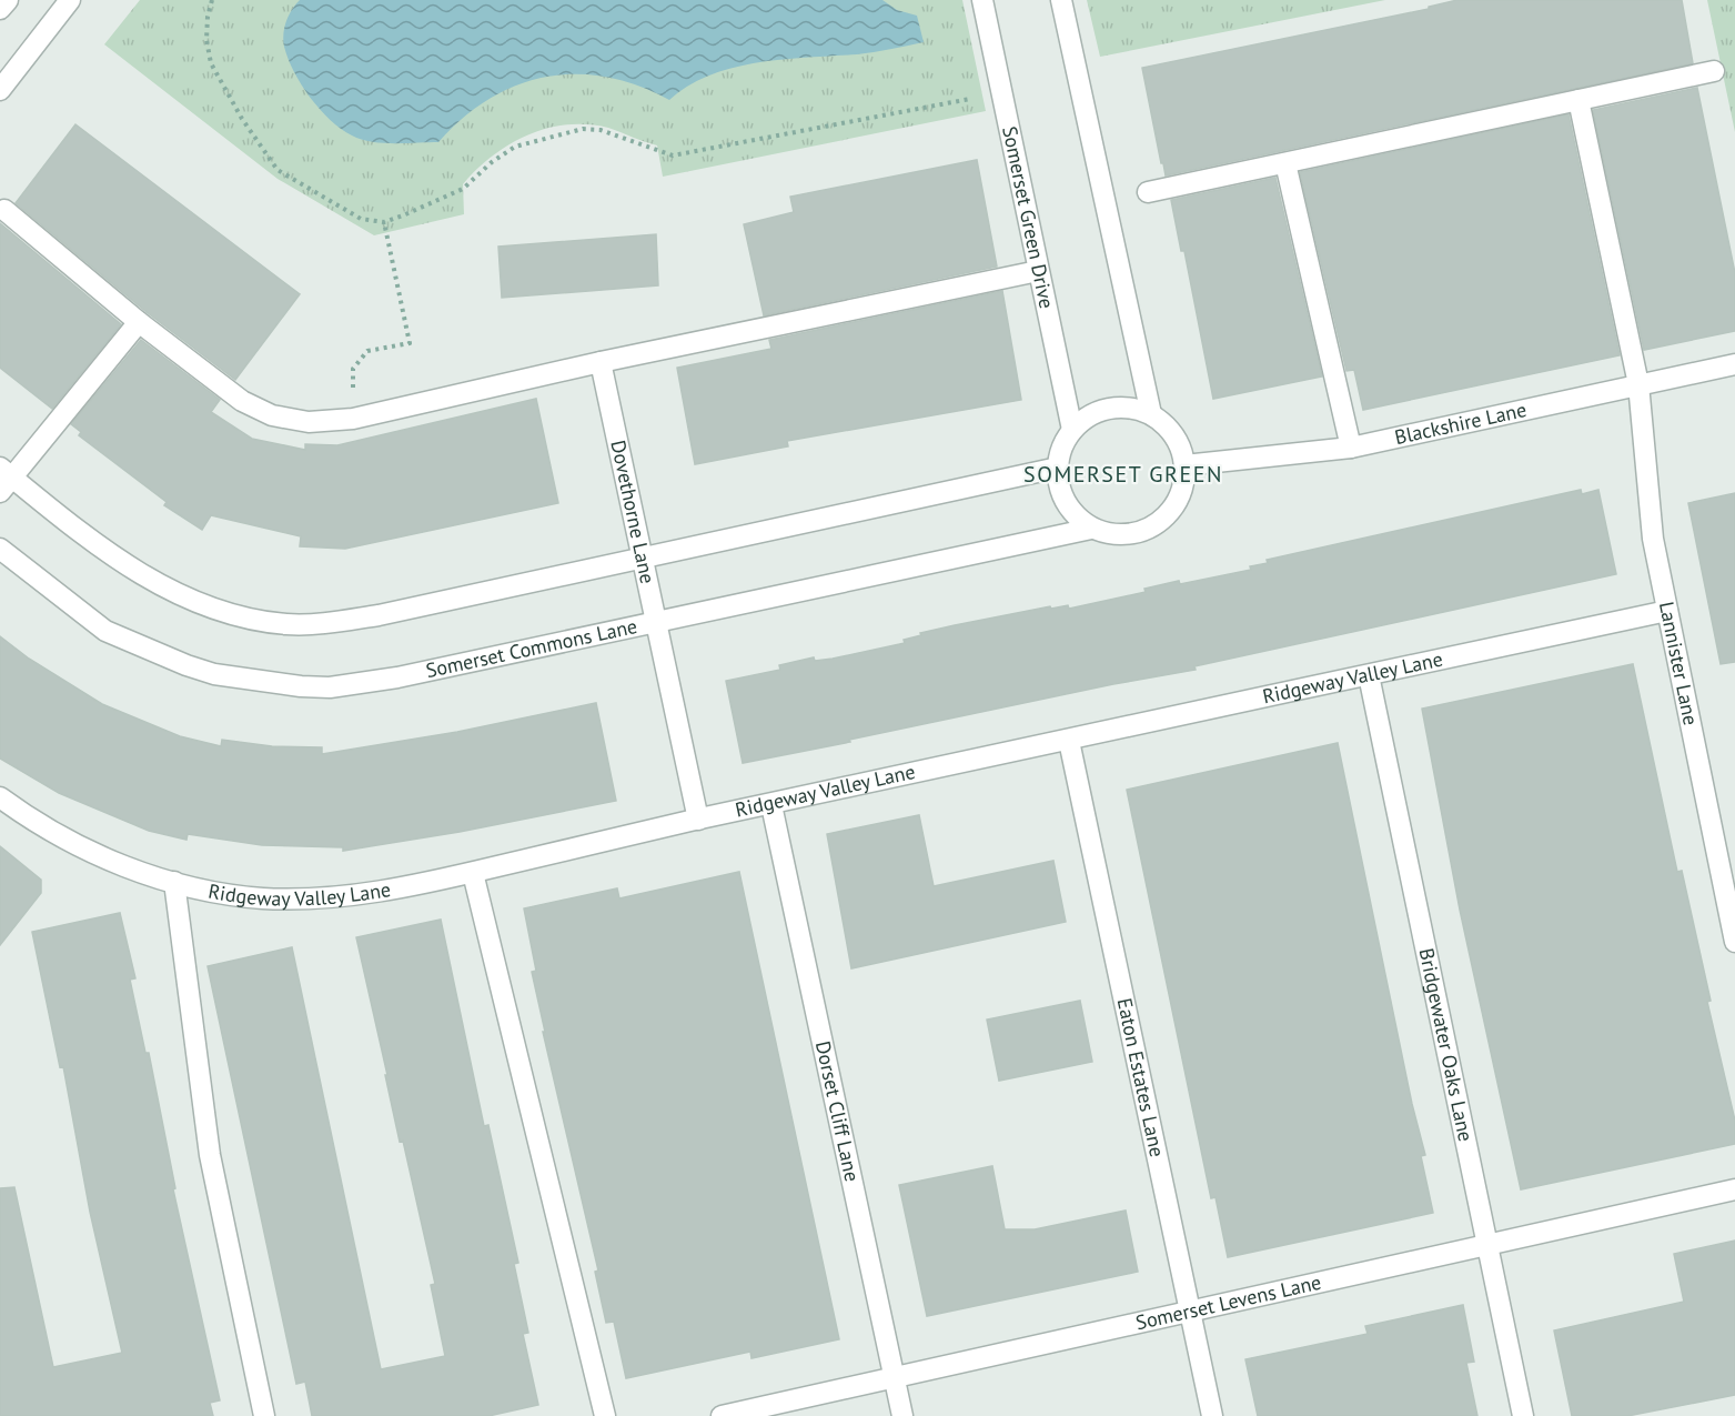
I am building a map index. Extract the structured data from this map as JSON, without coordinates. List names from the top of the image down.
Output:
{
  "streets": {
    "street": [
      "Somerset Green Drive",
      "Blackshire Lane",
      "Dovethorne Lane",
      "Somerset Commons Lane",
      "Lannister Lane",
      "Ridgeway Valley Lane",
      "Bridgewater Oaks Lane",
      "Eaton Estates Lane",
      "Dorset Cliff Lane",
      "Somerset Levens Lane"
    ]
  },
  "crossings": [
    ["Somerset Green Drive", "Blackshire Lane"],
    ["Somerset Green Drive", "Somerset Commons Lane"],
    ["Blackshire Lane", "Somerset Commons Lane"],
    ["Blackshire Lane", "Lannister Lane"],
    ["Dovethorne Lane", "Somerset Commons Lane"],
    ["Dovethorne Lane", "Ridgeway Valley Lane"],
    ["Lannister Lane", "Ridgeway Valley Lane"],
    ["Ridgeway Valley Lane", "Bridgewater Oaks Lane"],
    ["Ridgeway Valley Lane", "Eaton Estates Lane"],
    ["Ridgeway Valley Lane", "Dorset Cliff Lane"],
    ["Bridgewater Oaks Lane", "Somerset Levens Lane"],
    ["Eaton Estates Lane", "Somerset Levens Lane"],
    ["Dorset Cliff Lane", "Somerset Levens Lane"]
  ],
  "districts": ["SOMERSET GREEN"]
}
